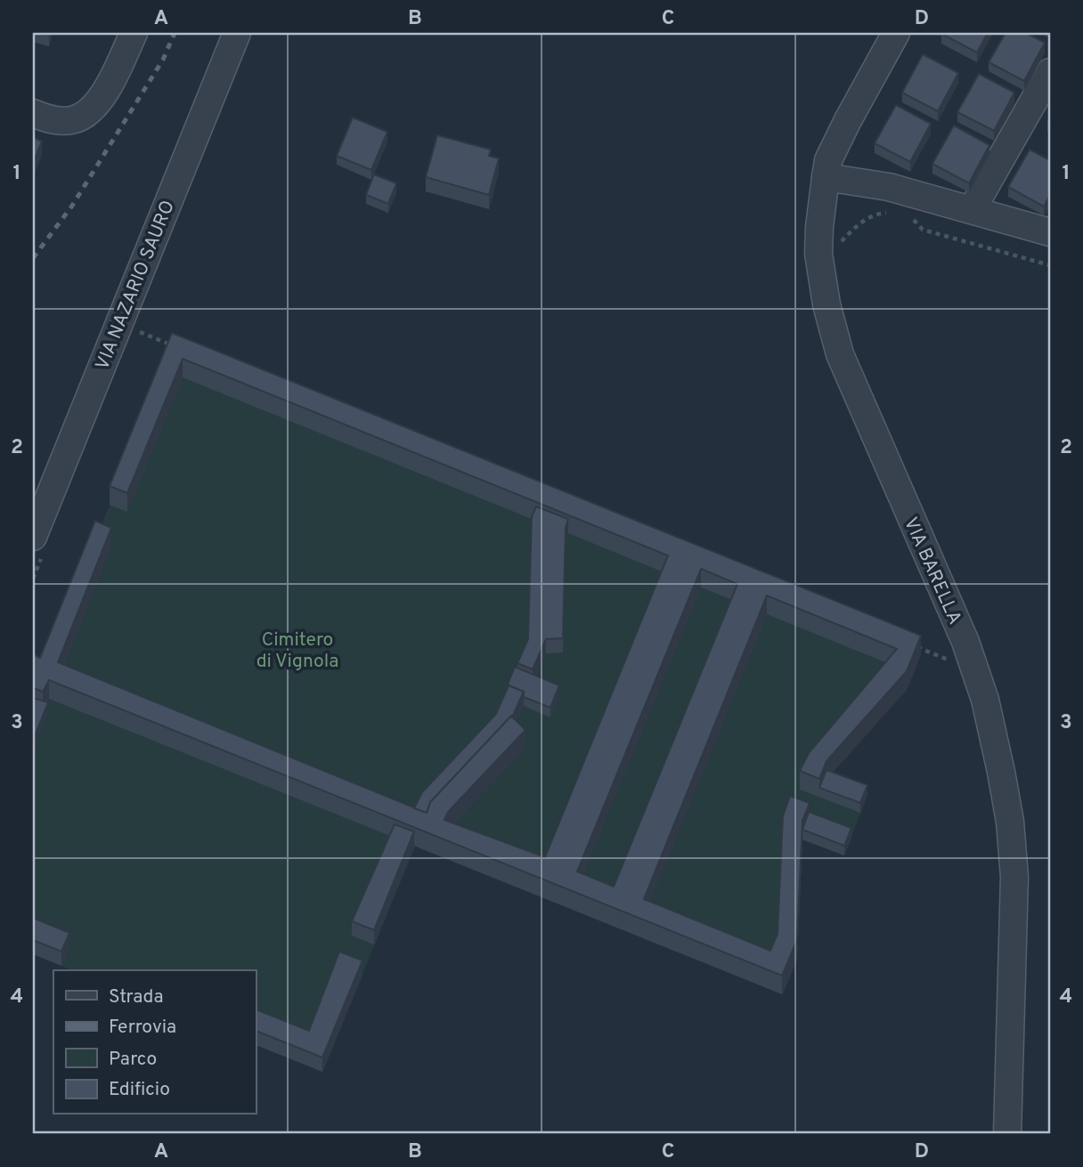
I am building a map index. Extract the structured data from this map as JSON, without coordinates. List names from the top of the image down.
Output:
{
  "streets": {
    "street": ["VIA NAZARIO SAURO", "VIA BARELLA"]
  },
  "parks": ["Cimitero di Vignola"],
  "legend": [
    "Strada",
    "Ferrovia",
    "Parco",
    "Edificio"
  ],
  "grid": {
    "columns": [
      "A",
      "B",
      "C",
      "D"
    ],
    "rows": [
      "1",
      "2",
      "3",
      "4"
    ]
  }
}
